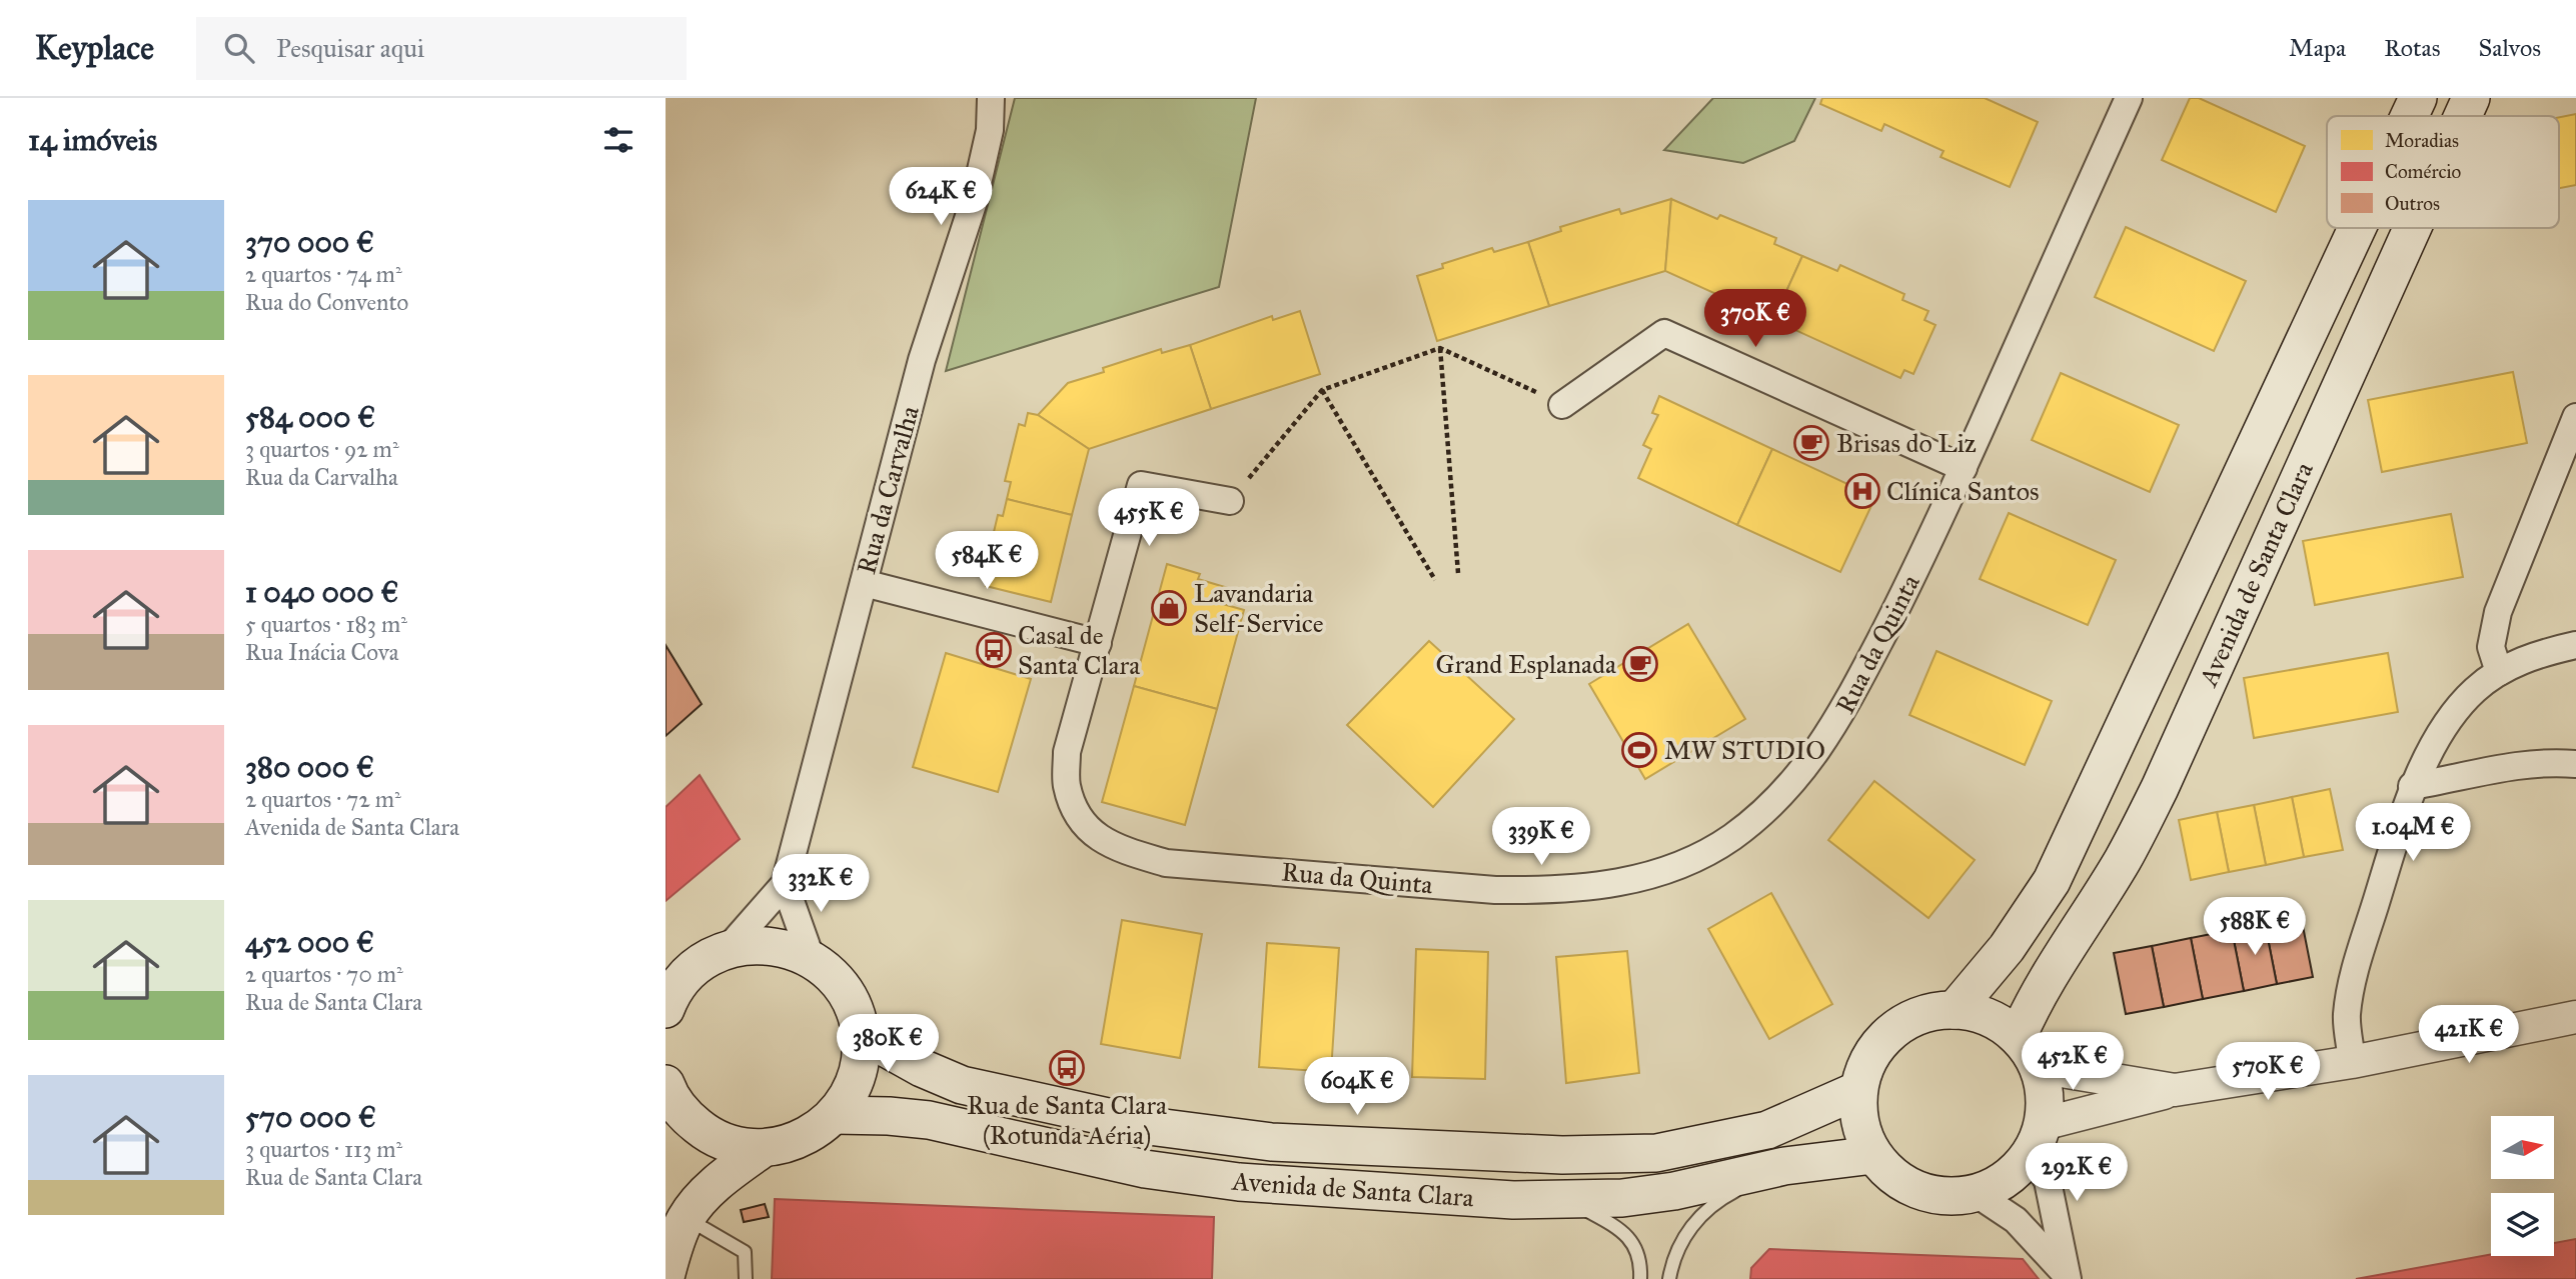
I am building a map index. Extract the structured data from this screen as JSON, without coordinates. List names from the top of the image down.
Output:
{
  "streets": {
    "main road": ["Avenida de Santa Clara"],
    "street": ["Rua da Carvalha", "Rua da Quinta"]
  },
  "places": {
    "cafe": ["Brisas do Liz", "Grand Esplanada"],
    "hospital": ["Clínica Santos"],
    "shop": ["Lavandaria Self-Service"],
    "bus stop": ["Casal de Santa Clara", "Rua de Santa Clara (Rotunda Aéria)"],
    "sports": ["MW STUDIO"]
  },
  "legend": ["Moradias", "Comércio", "Outros"],
  "north": "right",
  "page": {
    "header": "Keyplace",
    "search": "Pesquisar aqui",
    "nav": ["Mapa", "Rotas", "Salvos"],
    "heading": "14 imóveis",
    "price": [
      "624K €",
      "370K €",
      "455K €",
      "584K €",
      "1.04M €",
      "339K €",
      "332K €",
      "588K €",
      "421K €",
      "380K €",
      "452K €",
      "570K €",
      "604K €",
      "292K €"
    ],
    "list": [
      {
        "name": "370 000 €",
        "note": "2 quartos · 74 m² · Rua do Convento"
      },
      {
        "name": "584 000 €",
        "note": "3 quartos · 92 m² · Rua da Carvalha"
      },
      {
        "name": "1 040 000 €",
        "note": "5 quartos · 183 m² · Rua Inácia Cova"
      },
      {
        "name": "380 000 €",
        "note": "2 quartos · 72 m² · Avenida de Santa Clara"
      },
      {
        "name": "452 000 €",
        "note": "2 quartos · 70 m² · Rua de Santa Clara"
      },
      {
        "name": "570 000 €",
        "note": "3 quartos · 113 m² · Rua de Santa Clara"
      }
    ]
  }
}
